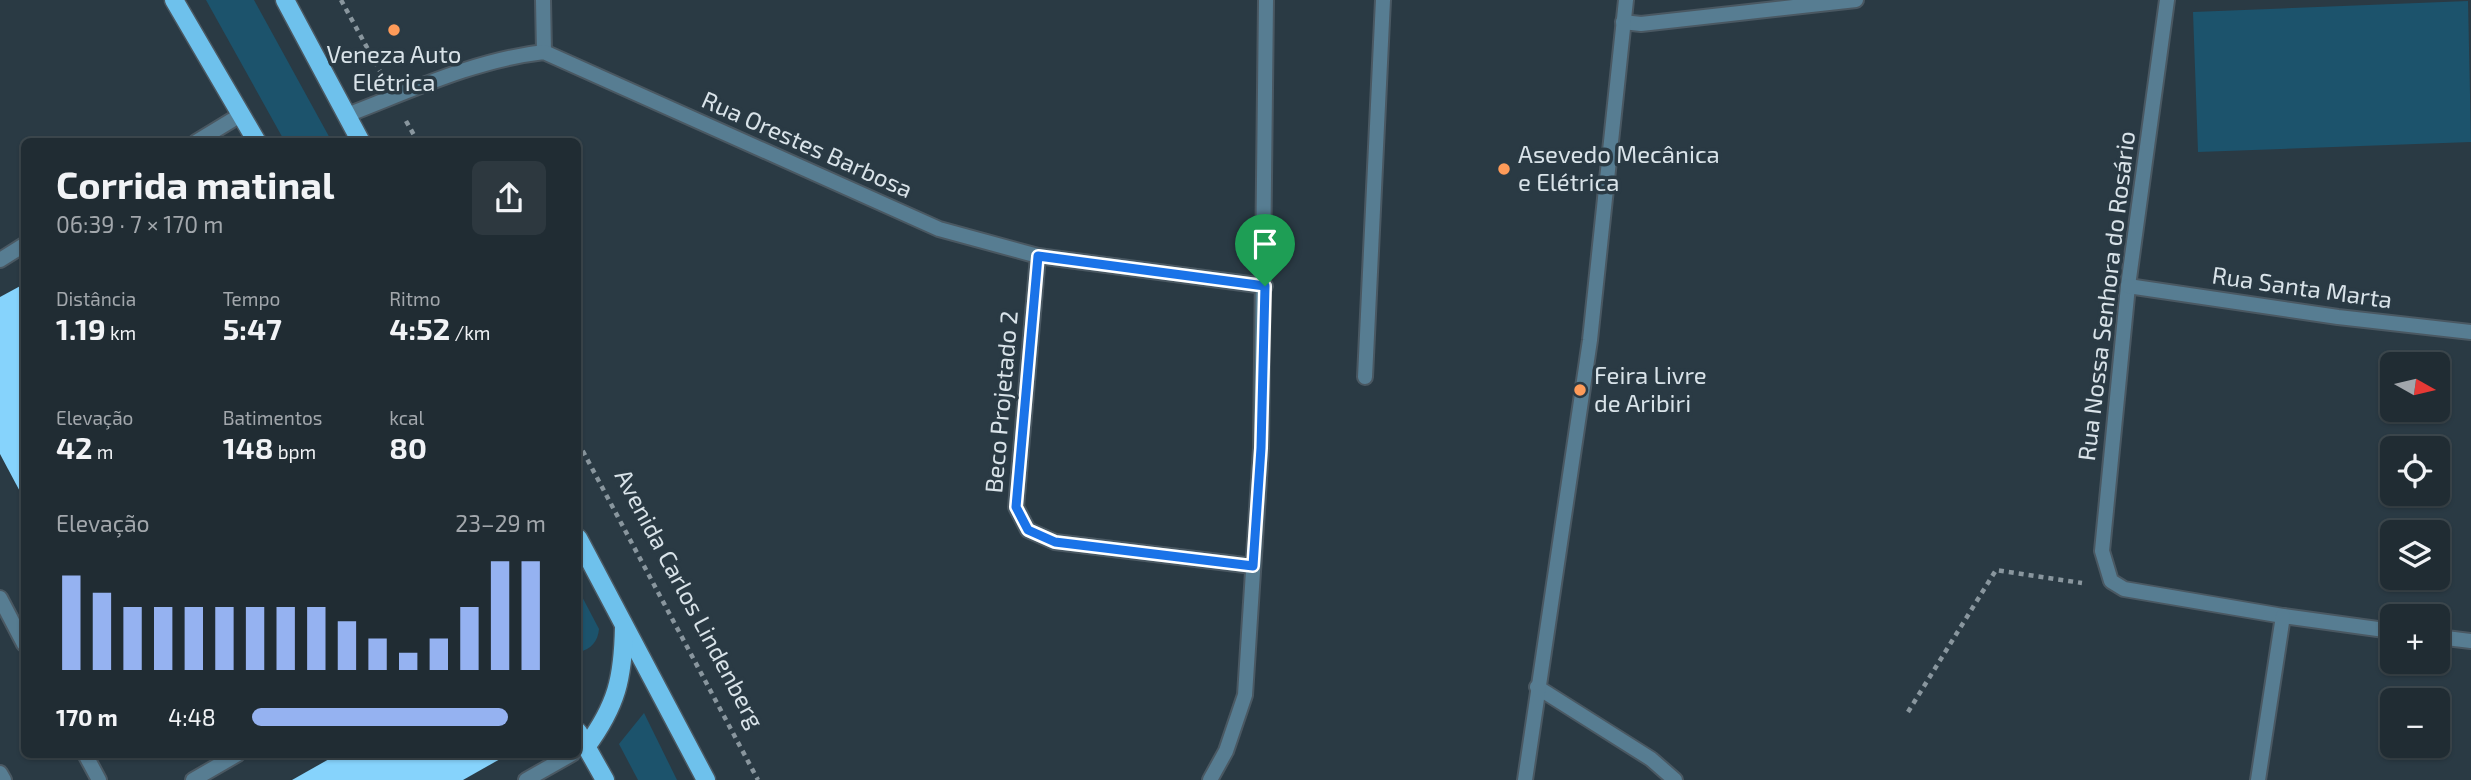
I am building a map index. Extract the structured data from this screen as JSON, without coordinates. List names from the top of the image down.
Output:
{
  "streets": {
    "street": [
      "Rua Orestes Barbosa",
      "Rua Santa Marta",
      "Rua Nossa Senhora do Rosário",
      "Beco Projetado 2"
    ],
    "path": ["Avenida Carlos Lindenberg"]
  },
  "crossings": [
    ["Rua Orestes Barbosa", "Beco Projetado 2"],
    ["Rua Santa Marta", "Rua Nossa Senhora do Rosário"]
  ],
  "places": ["Veneza Auto Elétrica", "Asevedo Mecânica e Elétrica", "Feira Livre de Aribiri"],
  "north": "right",
  "page": {
    "heading": ["Corrida matinal", "06:39 · 7 × 170 m"],
    "stats": [
      ["Distância", "1.19 km"],
      ["Tempo", "5:47"],
      ["Ritmo", "4:52 /km"],
      ["Elevação", "42 m"],
      ["Batimentos", "148 bpm"],
      ["kcal", "80"]
    ],
    "map_buttons": ["+", "−"],
    "chart": ["Elevação", "23–29 m"],
    "list": [
      {
        "name": "170 m",
        "note": "4:48"
      }
    ]
  }
}
